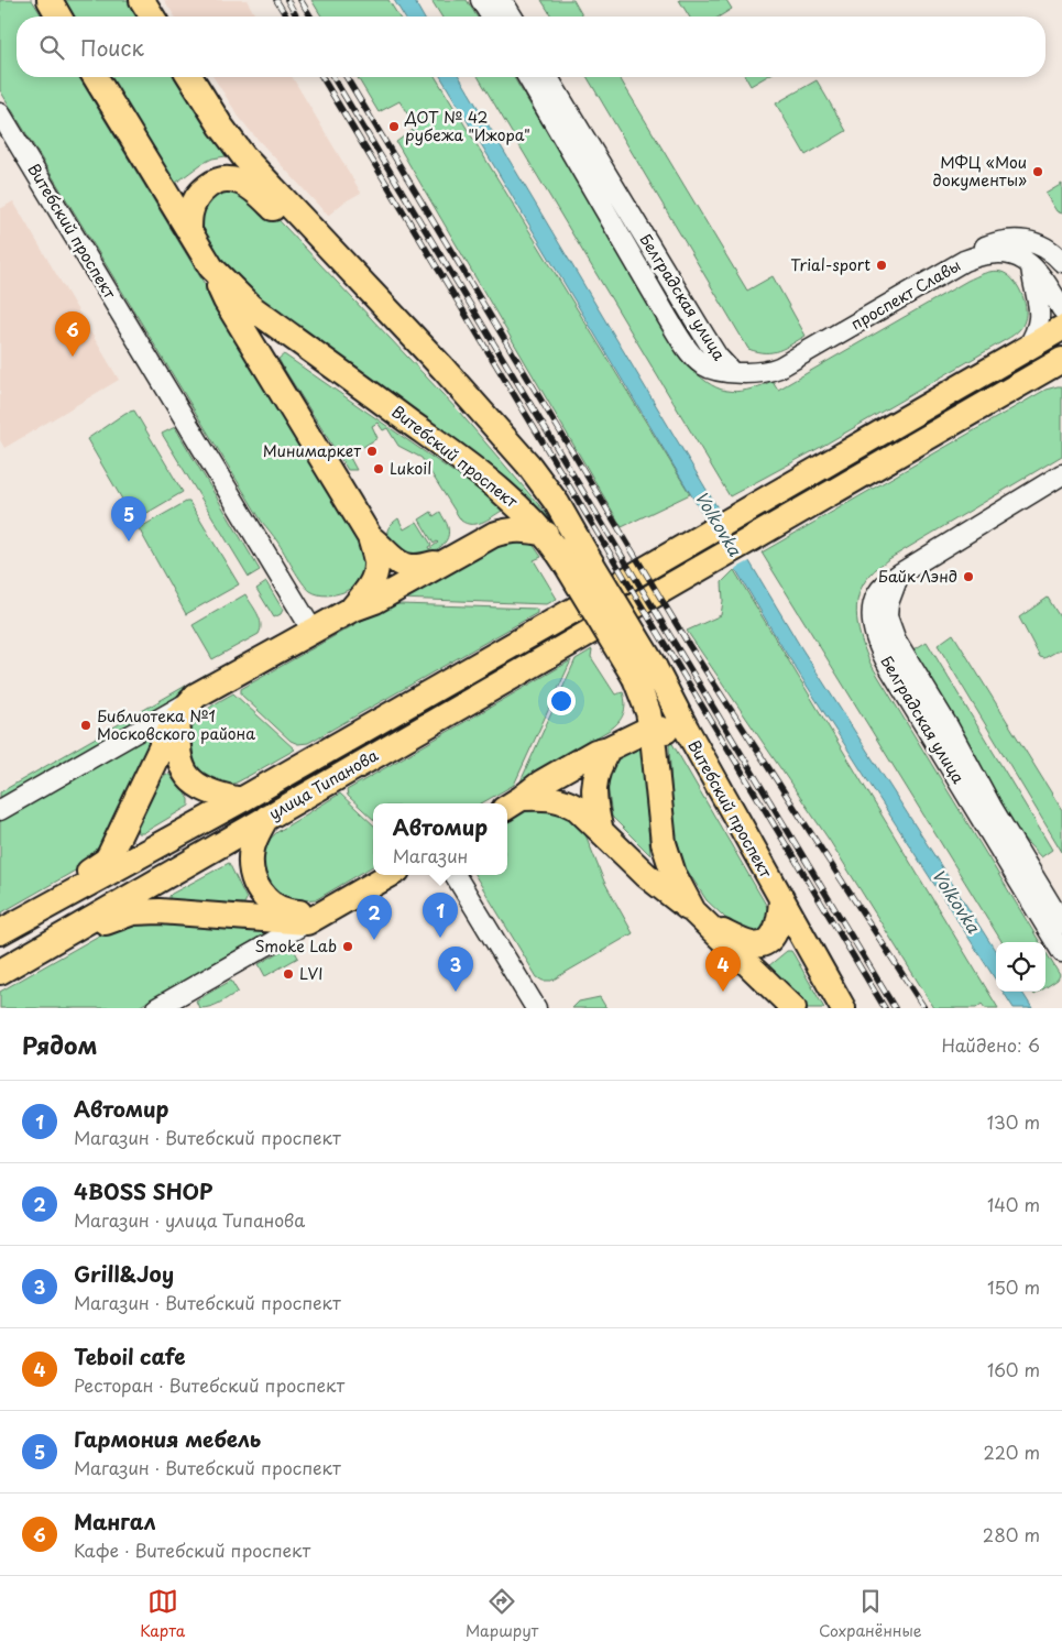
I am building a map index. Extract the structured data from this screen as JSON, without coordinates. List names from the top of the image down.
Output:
{
  "streets": {
    "main road": ["Витебский проспект", "улица Типанова"],
    "street": ["проспект Славы", "Белградская улица"]
  },
  "crossings": [
    ["проспект Славы", "Белградская улица"]
  ],
  "water": ["Volkovka"],
  "places": [
    "ДОТ № 42 рубежа \"Ижора\"",
    "МФЦ «Мои документы»",
    "Trial-sport",
    "Минимаркет",
    "Lukoil",
    "Байк Лэнд",
    "Библиотека №1 Московского района",
    "Smoke Lab",
    "LVI"
  ],
  "page": {
    "search": "Поиск",
    "pins": [
      "6",
      "5",
      "1",
      "2",
      "3",
      "4"
    ],
    "popup": ["Автомир", "Магазин"],
    "heading": ["Рядом", "Найдено: 6"],
    "list": [
      {
        "mark": "1",
        "name": "Автомир",
        "note": "Магазин · Витебский проспект",
        "value": "130 m"
      },
      {
        "mark": "2",
        "name": "4BOSS SHOP",
        "note": "Магазин · улица Типанова",
        "value": "140 m"
      },
      {
        "mark": "3",
        "name": "Grill&Joy",
        "note": "Магазин · Витебский проспект",
        "value": "150 m"
      },
      {
        "mark": "4",
        "name": "Teboil cafe",
        "note": "Ресторан · Витебский проспект",
        "value": "160 m"
      },
      {
        "mark": "5",
        "name": "Гармония мебель",
        "note": "Магазин · Витебский проспект",
        "value": "220 m"
      },
      {
        "mark": "6",
        "name": "Мангал",
        "note": "Кафе · Витебский проспект",
        "value": "280 m"
      }
    ],
    "nav": ["Карта", "Маршрут", "Сохранённые"]
  }
}
